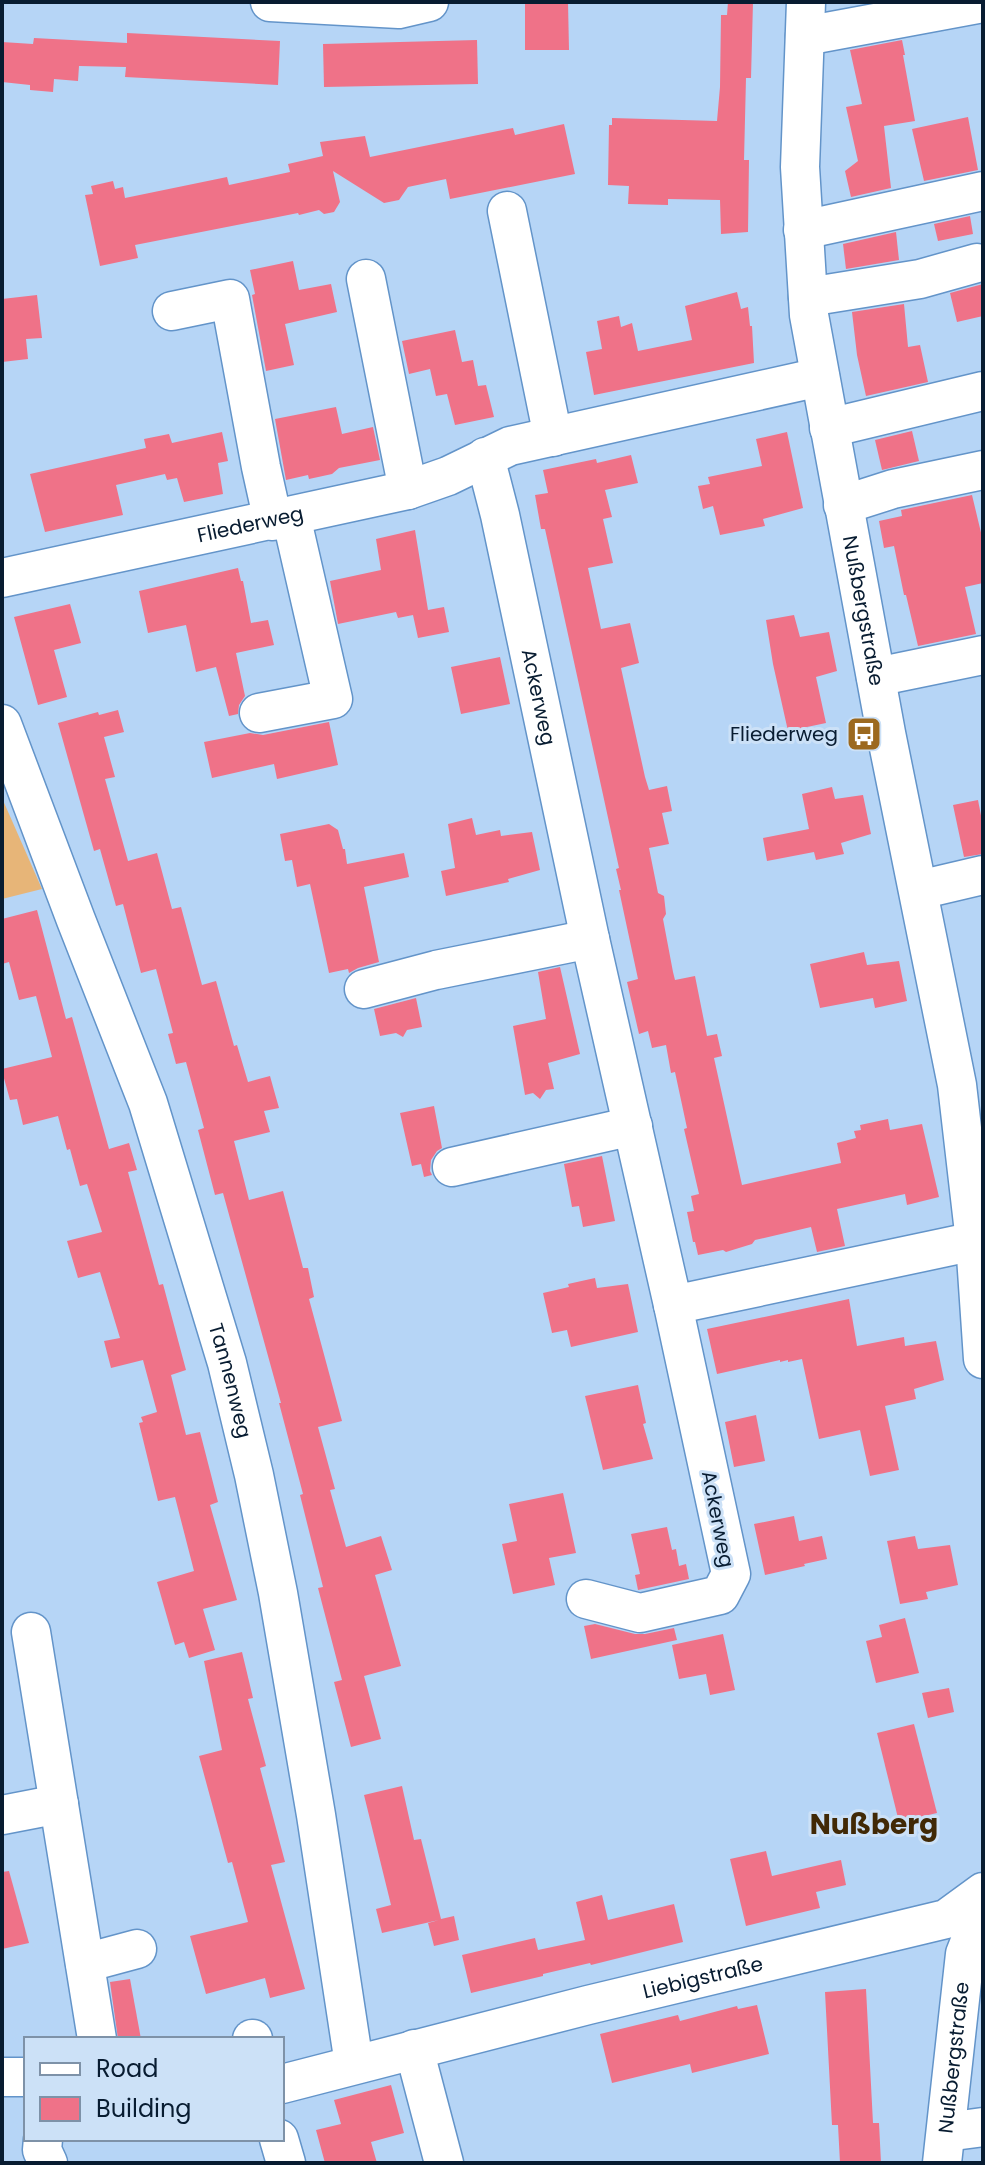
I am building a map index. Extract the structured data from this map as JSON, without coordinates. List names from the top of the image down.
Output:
{
  "streets": {
    "street": [
      "Fliederweg",
      "Nußbergstraße",
      "Ackerweg",
      "Tannenweg",
      "Liebigstraße"
    ]
  },
  "crossings": [
    ["Fliederweg", "Nußbergstraße"],
    ["Fliederweg", "Ackerweg"],
    ["Tannenweg", "Liebigstraße"]
  ],
  "districts": ["Nußberg"],
  "places": {
    "bus stop": ["Fliederweg"]
  },
  "legend": ["Road", "Building"]
}
